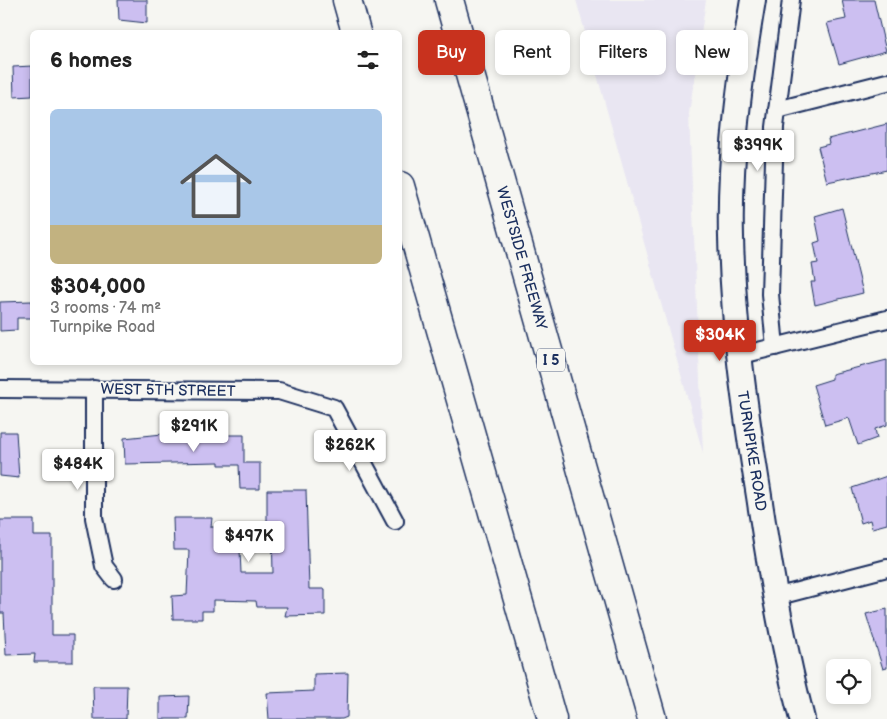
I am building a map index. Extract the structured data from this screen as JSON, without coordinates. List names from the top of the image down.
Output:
{
  "streets": {
    "highway": ["WESTSIDE FREEWAY", "I 5"],
    "street": ["WEST 5TH STREET", "TURNPIKE ROAD"]
  },
  "page": {
    "chip": [
      "Buy",
      "Rent",
      "Filters",
      "New"
    ],
    "heading": "6 homes",
    "list": [
      {
        "name": "$304,000",
        "note": "3 rooms · 74 m² · Turnpike Road"
      }
    ],
    "price": [
      "$399K",
      "$304K",
      "$291K",
      "$262K",
      "$484K",
      "$497K"
    ]
  }
}
